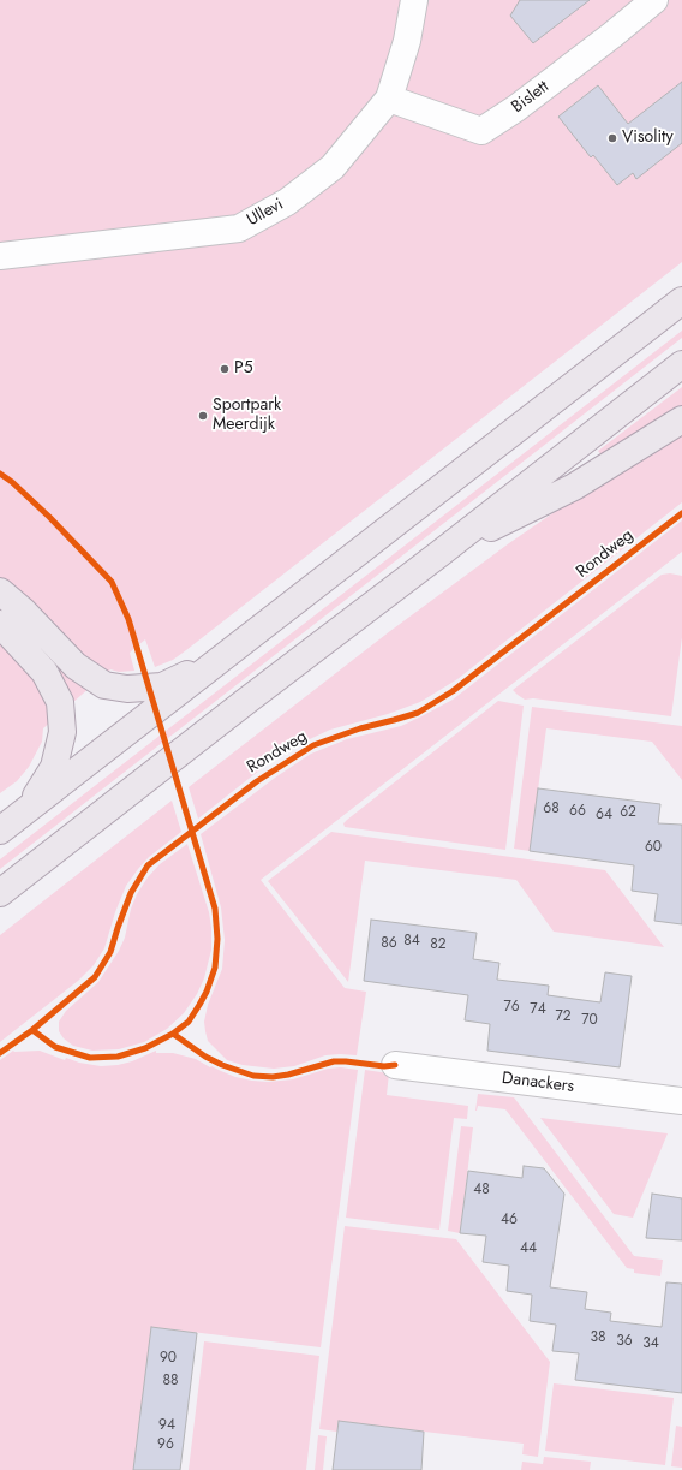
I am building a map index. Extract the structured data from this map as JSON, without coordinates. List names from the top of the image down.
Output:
{
  "streets": {
    "street": ["Bislett", "Ullevi", "Danackers"],
    "cycle path": ["Rondweg"]
  },
  "crossings": [
    ["Bislett", "Ullevi"]
  ],
  "places": ["Visolity", "P5", "Sportpark Meerdijk"],
  "house_numbers": [
    "68",
    "66",
    "62",
    "64",
    "60",
    "84",
    "86",
    "82",
    "76",
    "74",
    "72",
    "70",
    "48",
    "46",
    "44",
    "38",
    "36",
    "34",
    "90",
    "88",
    "94",
    "96"
  ]
}
